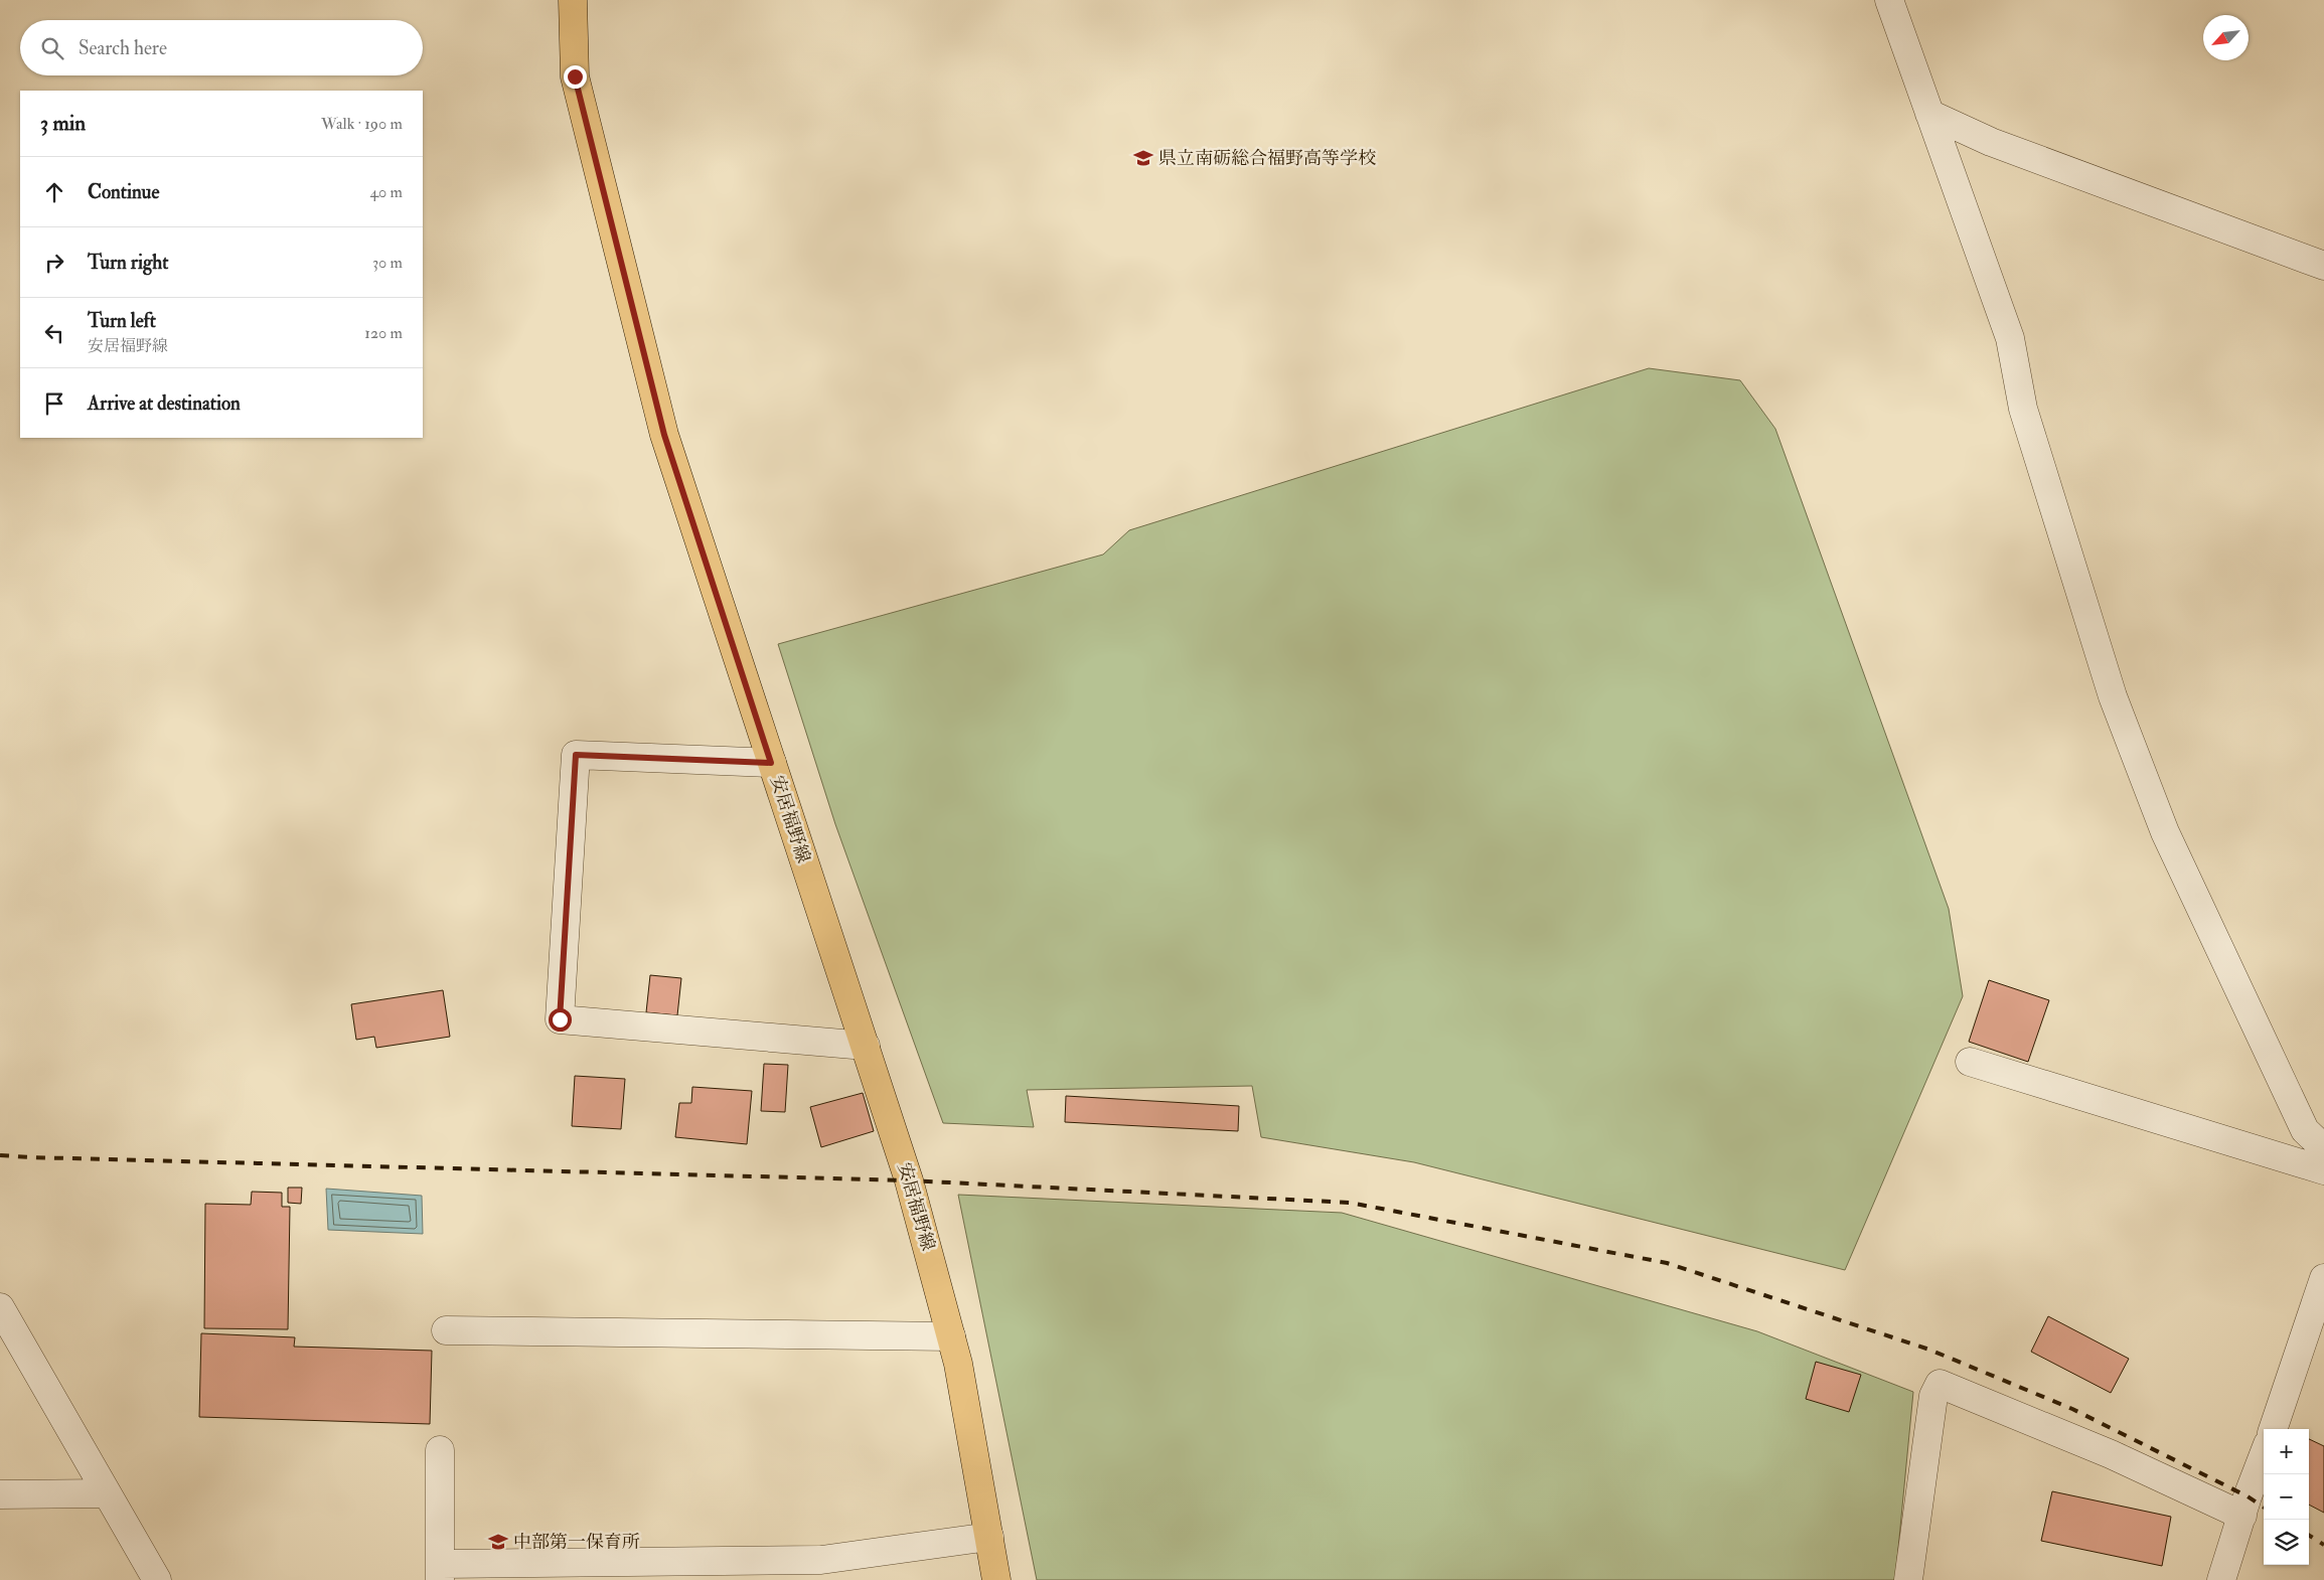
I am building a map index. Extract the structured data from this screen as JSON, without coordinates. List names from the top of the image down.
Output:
{
  "streets": {
    "main road": ["安居福野線"]
  },
  "places": {
    "school or university": ["県立南砺総合福野高等学校", "中部第一保育所"]
  },
  "north": "bottom left",
  "page": {
    "search": "Search here",
    "heading": ["3 min", "Walk · 190 m"],
    "list": [
      ["Continue", "40 m"],
      ["Turn right", "30 m"],
      ["Turn left", "安居福野線", "120 m"],
      "Arrive at destination"
    ],
    "map_buttons": ["+", "−"]
  }
}
